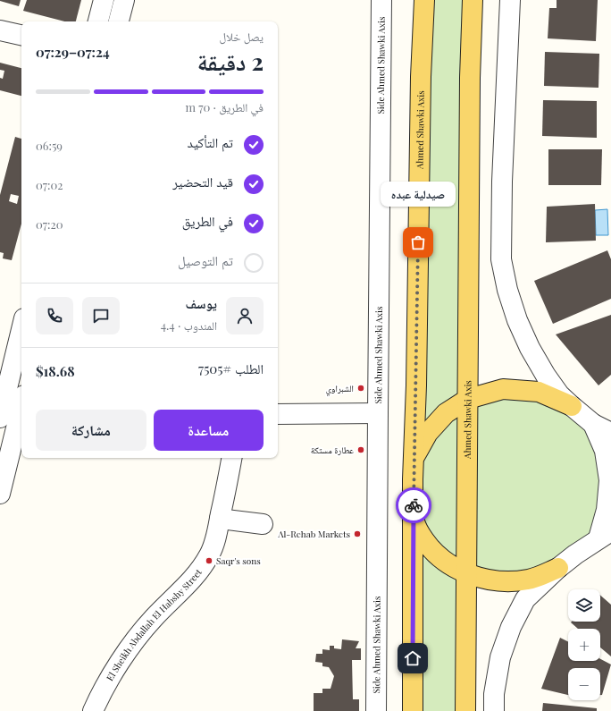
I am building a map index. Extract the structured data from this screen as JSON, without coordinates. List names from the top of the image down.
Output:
{
  "streets": {
    "main road": ["Ahmed Shawki Axis"],
    "street": ["Side Ahmed Shawki Axis", "El Sheikh Abdallah El Habshy Street"]
  },
  "places": [
    "صيدلية عبده",
    "الشبراوي",
    "عطارة مستكة",
    "Al-Rehab Markets",
    "Saqr's sons"
  ],
  "page": {
    "heading": ["2 دقيقة", "يصل خلال", "07:24–07:29"],
    "panel": [
      "يوسف",
      "المندوب · 4.4",
      "الطلب #7505",
      "$18.68"
    ],
    "bar": "في الطريق · 70 m",
    "list": [
      ["تم التأكيد", "06:59"],
      ["قيد التحضير", "07:02"],
      ["في الطريق", "07:20"],
      "تم التوصيل"
    ],
    "bubble": "صيدلية عبده",
    "buttons": ["مساعدة", "مشاركة"],
    "map_buttons": ["+", "−"]
  }
}
